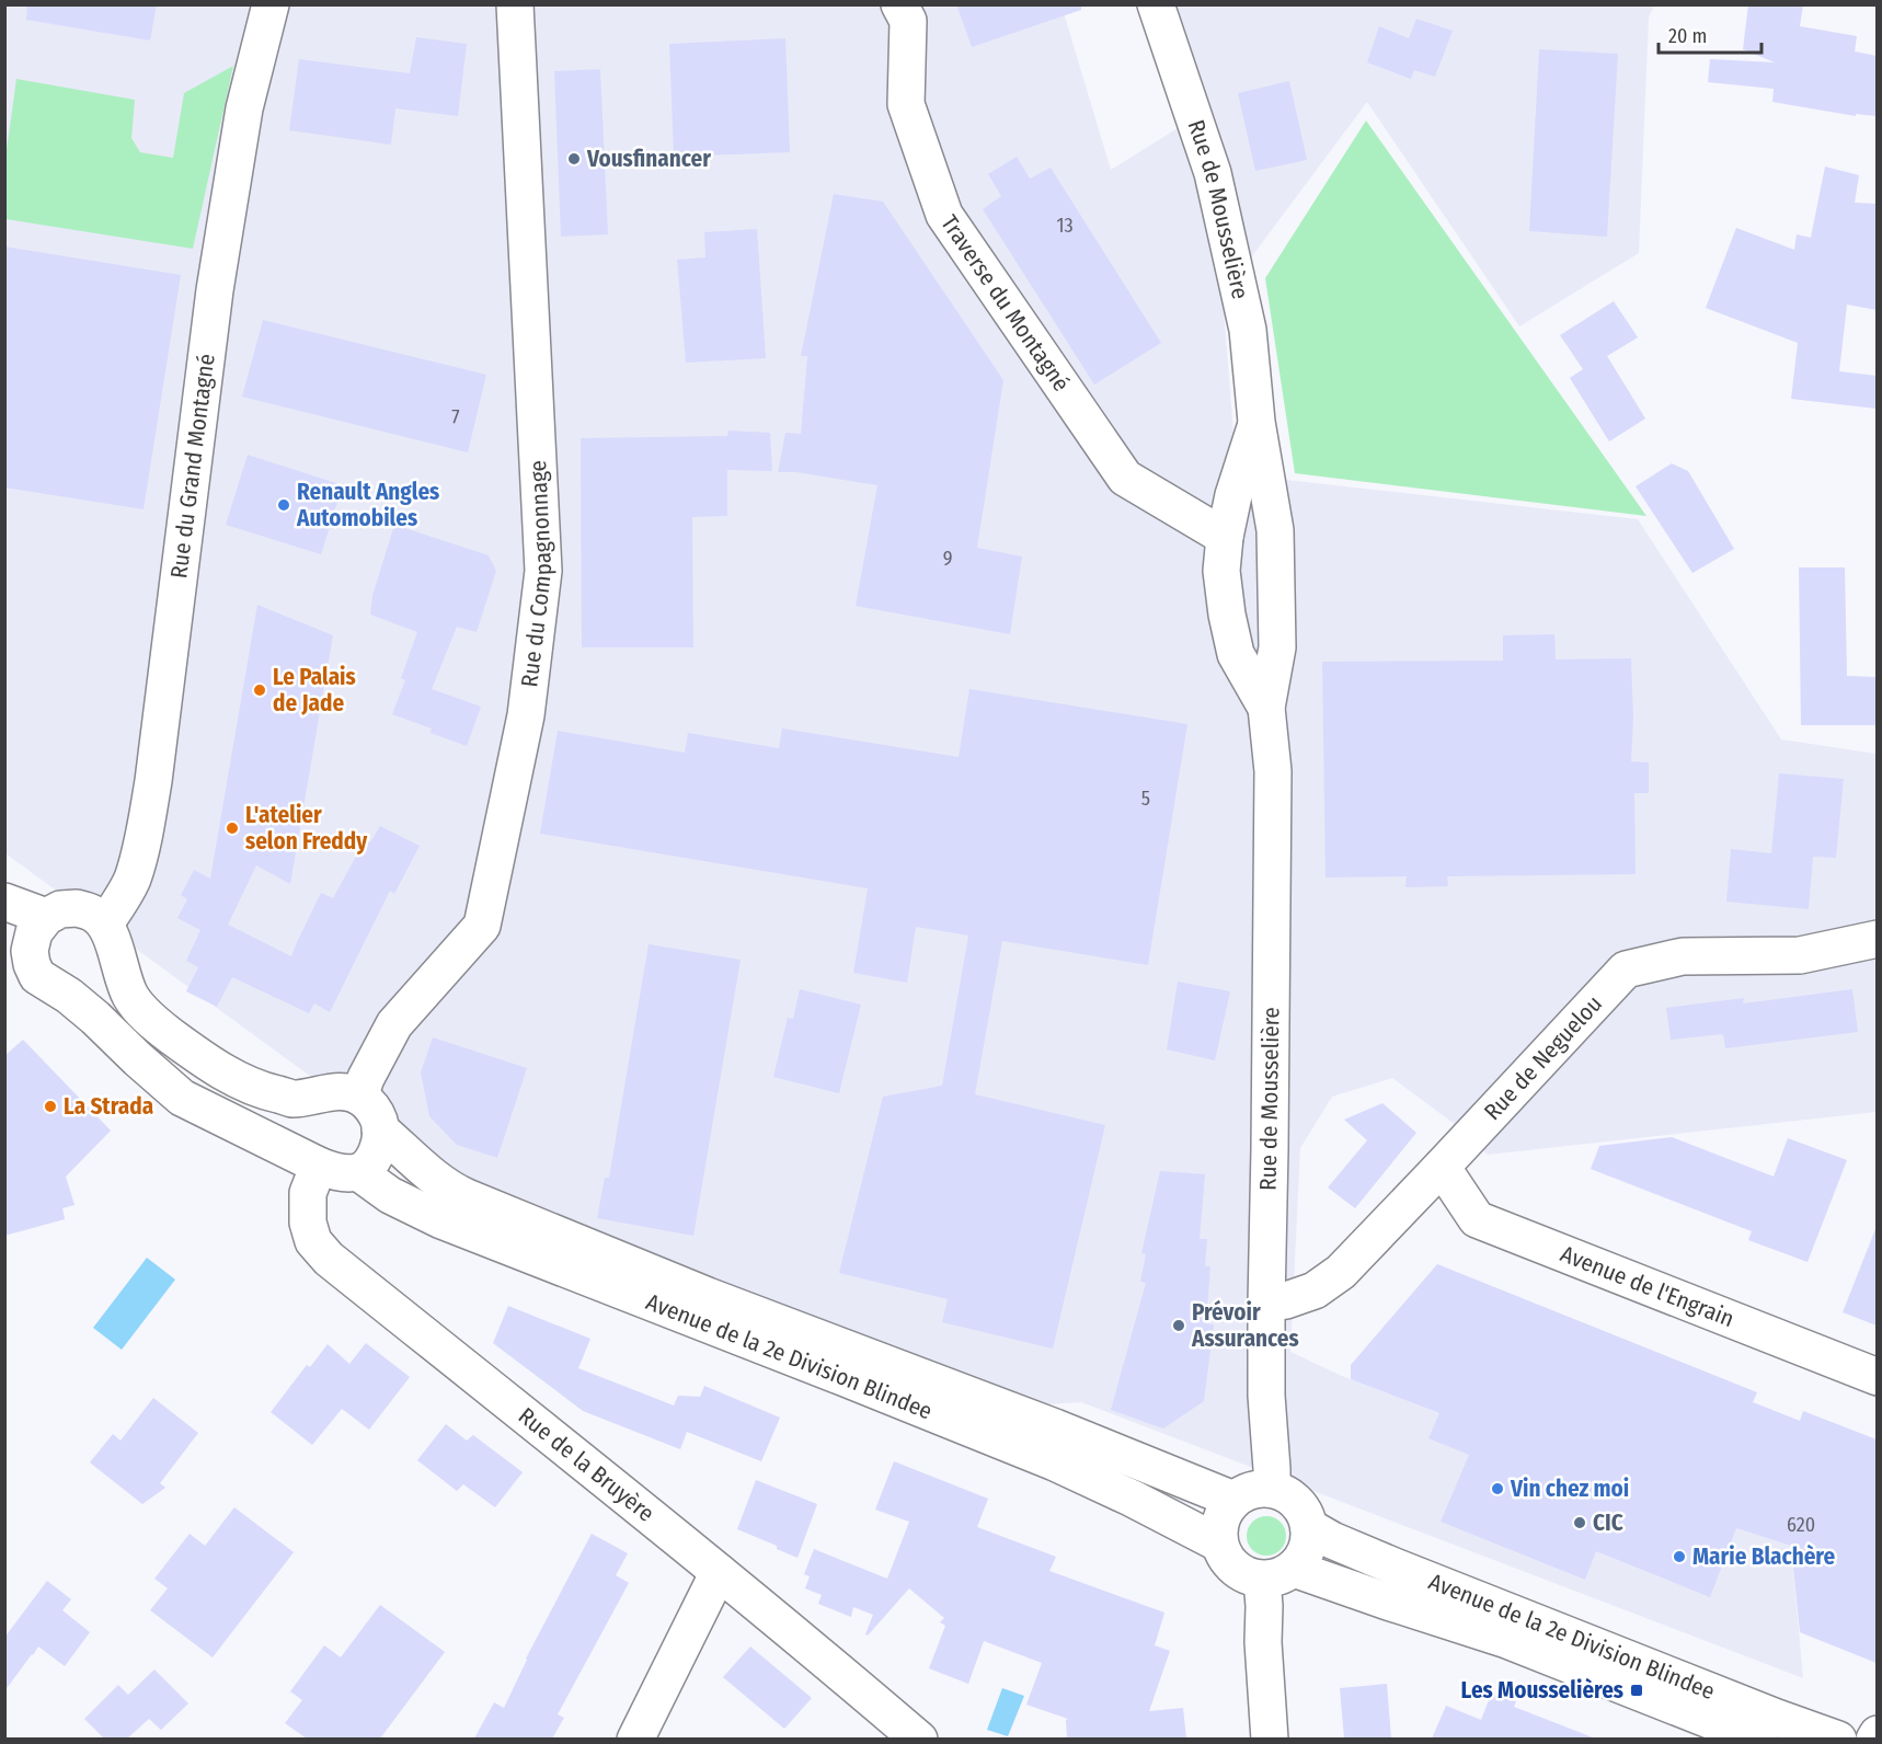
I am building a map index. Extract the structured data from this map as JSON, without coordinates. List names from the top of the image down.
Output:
{
  "streets": {
    "street": [
      "Rue de Mousselière",
      "Traverse du Montagné",
      "Rue du Grand Montagné",
      "Rue du Compagnonnage",
      "Rue de Neguelou",
      "Avenue de l'Engrain",
      "Avenue de la 2e Division Blindee",
      "Rue de la Bruyère"
    ]
  },
  "crossings": [
    ["Rue de Mousselière", "Traverse du Montagné"],
    ["Rue de Mousselière", "Rue de Neguelou"],
    ["Rue de Mousselière", "Avenue de la 2e Division Blindee"],
    ["Rue de Neguelou", "Avenue de l'Engrain"]
  ],
  "places": {
    "other": [
      "Vousfinancer",
      "Renault Angles Automobiles",
      "Le Palais de Jade",
      "L'atelier selon Freddy",
      "La Strada",
      "Prévoir Assurances",
      "Vin chez moi",
      "CIC",
      "Marie Blachère"
    ],
    "transit": ["Les Mousselières"]
  },
  "house_numbers": [
    "13",
    "7",
    "9",
    "5",
    "620"
  ],
  "scale_bar": "20 m"
}
